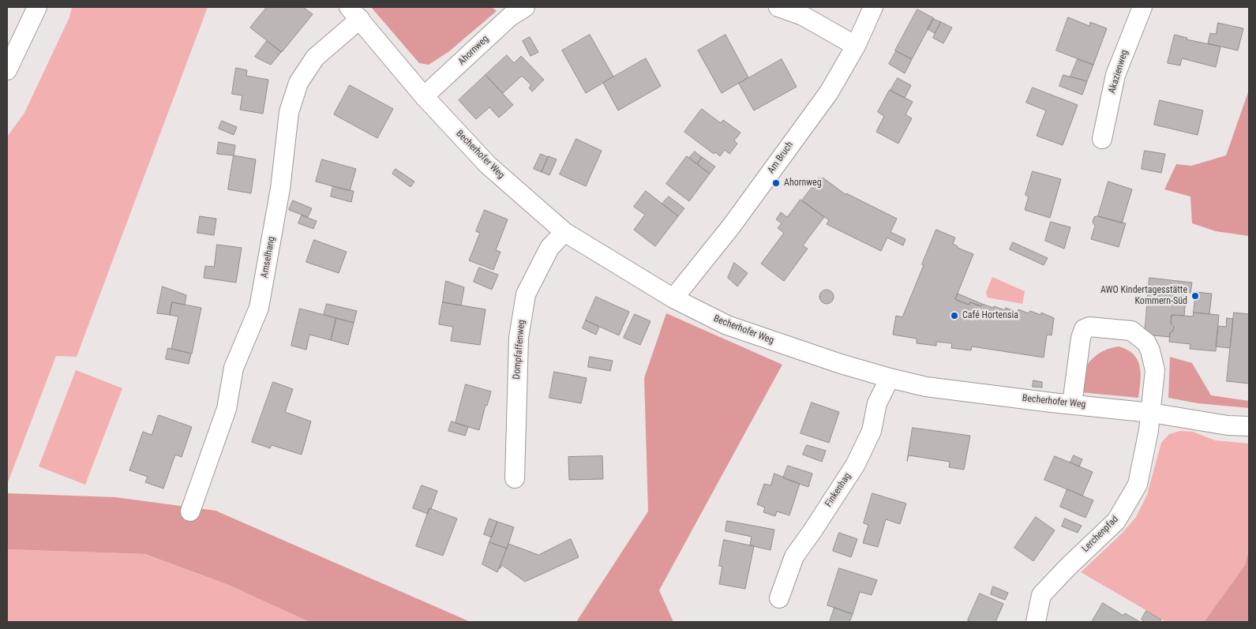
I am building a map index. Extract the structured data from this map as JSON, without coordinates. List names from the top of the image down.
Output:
{
  "streets": {
    "street": [
      "Ahornweg",
      "Akazienweg",
      "Becherhofer Weg",
      "Am Bruch",
      "Amselhang",
      "Dompfaffenweg",
      "Finkenhag",
      "Lerchenpfad"
    ]
  },
  "crossings": [
    ["Ahornweg", "Becherhofer Weg"],
    ["Becherhofer Weg", "Am Bruch"],
    ["Becherhofer Weg", "Amselhang"],
    ["Becherhofer Weg", "Dompfaffenweg"],
    ["Becherhofer Weg", "Finkenhag"],
    ["Becherhofer Weg", "Lerchenpfad"]
  ],
  "places": ["Ahornweg", "AWO Kindertagesstätte Kommern-Süd", "Café Hortensia"]
}
